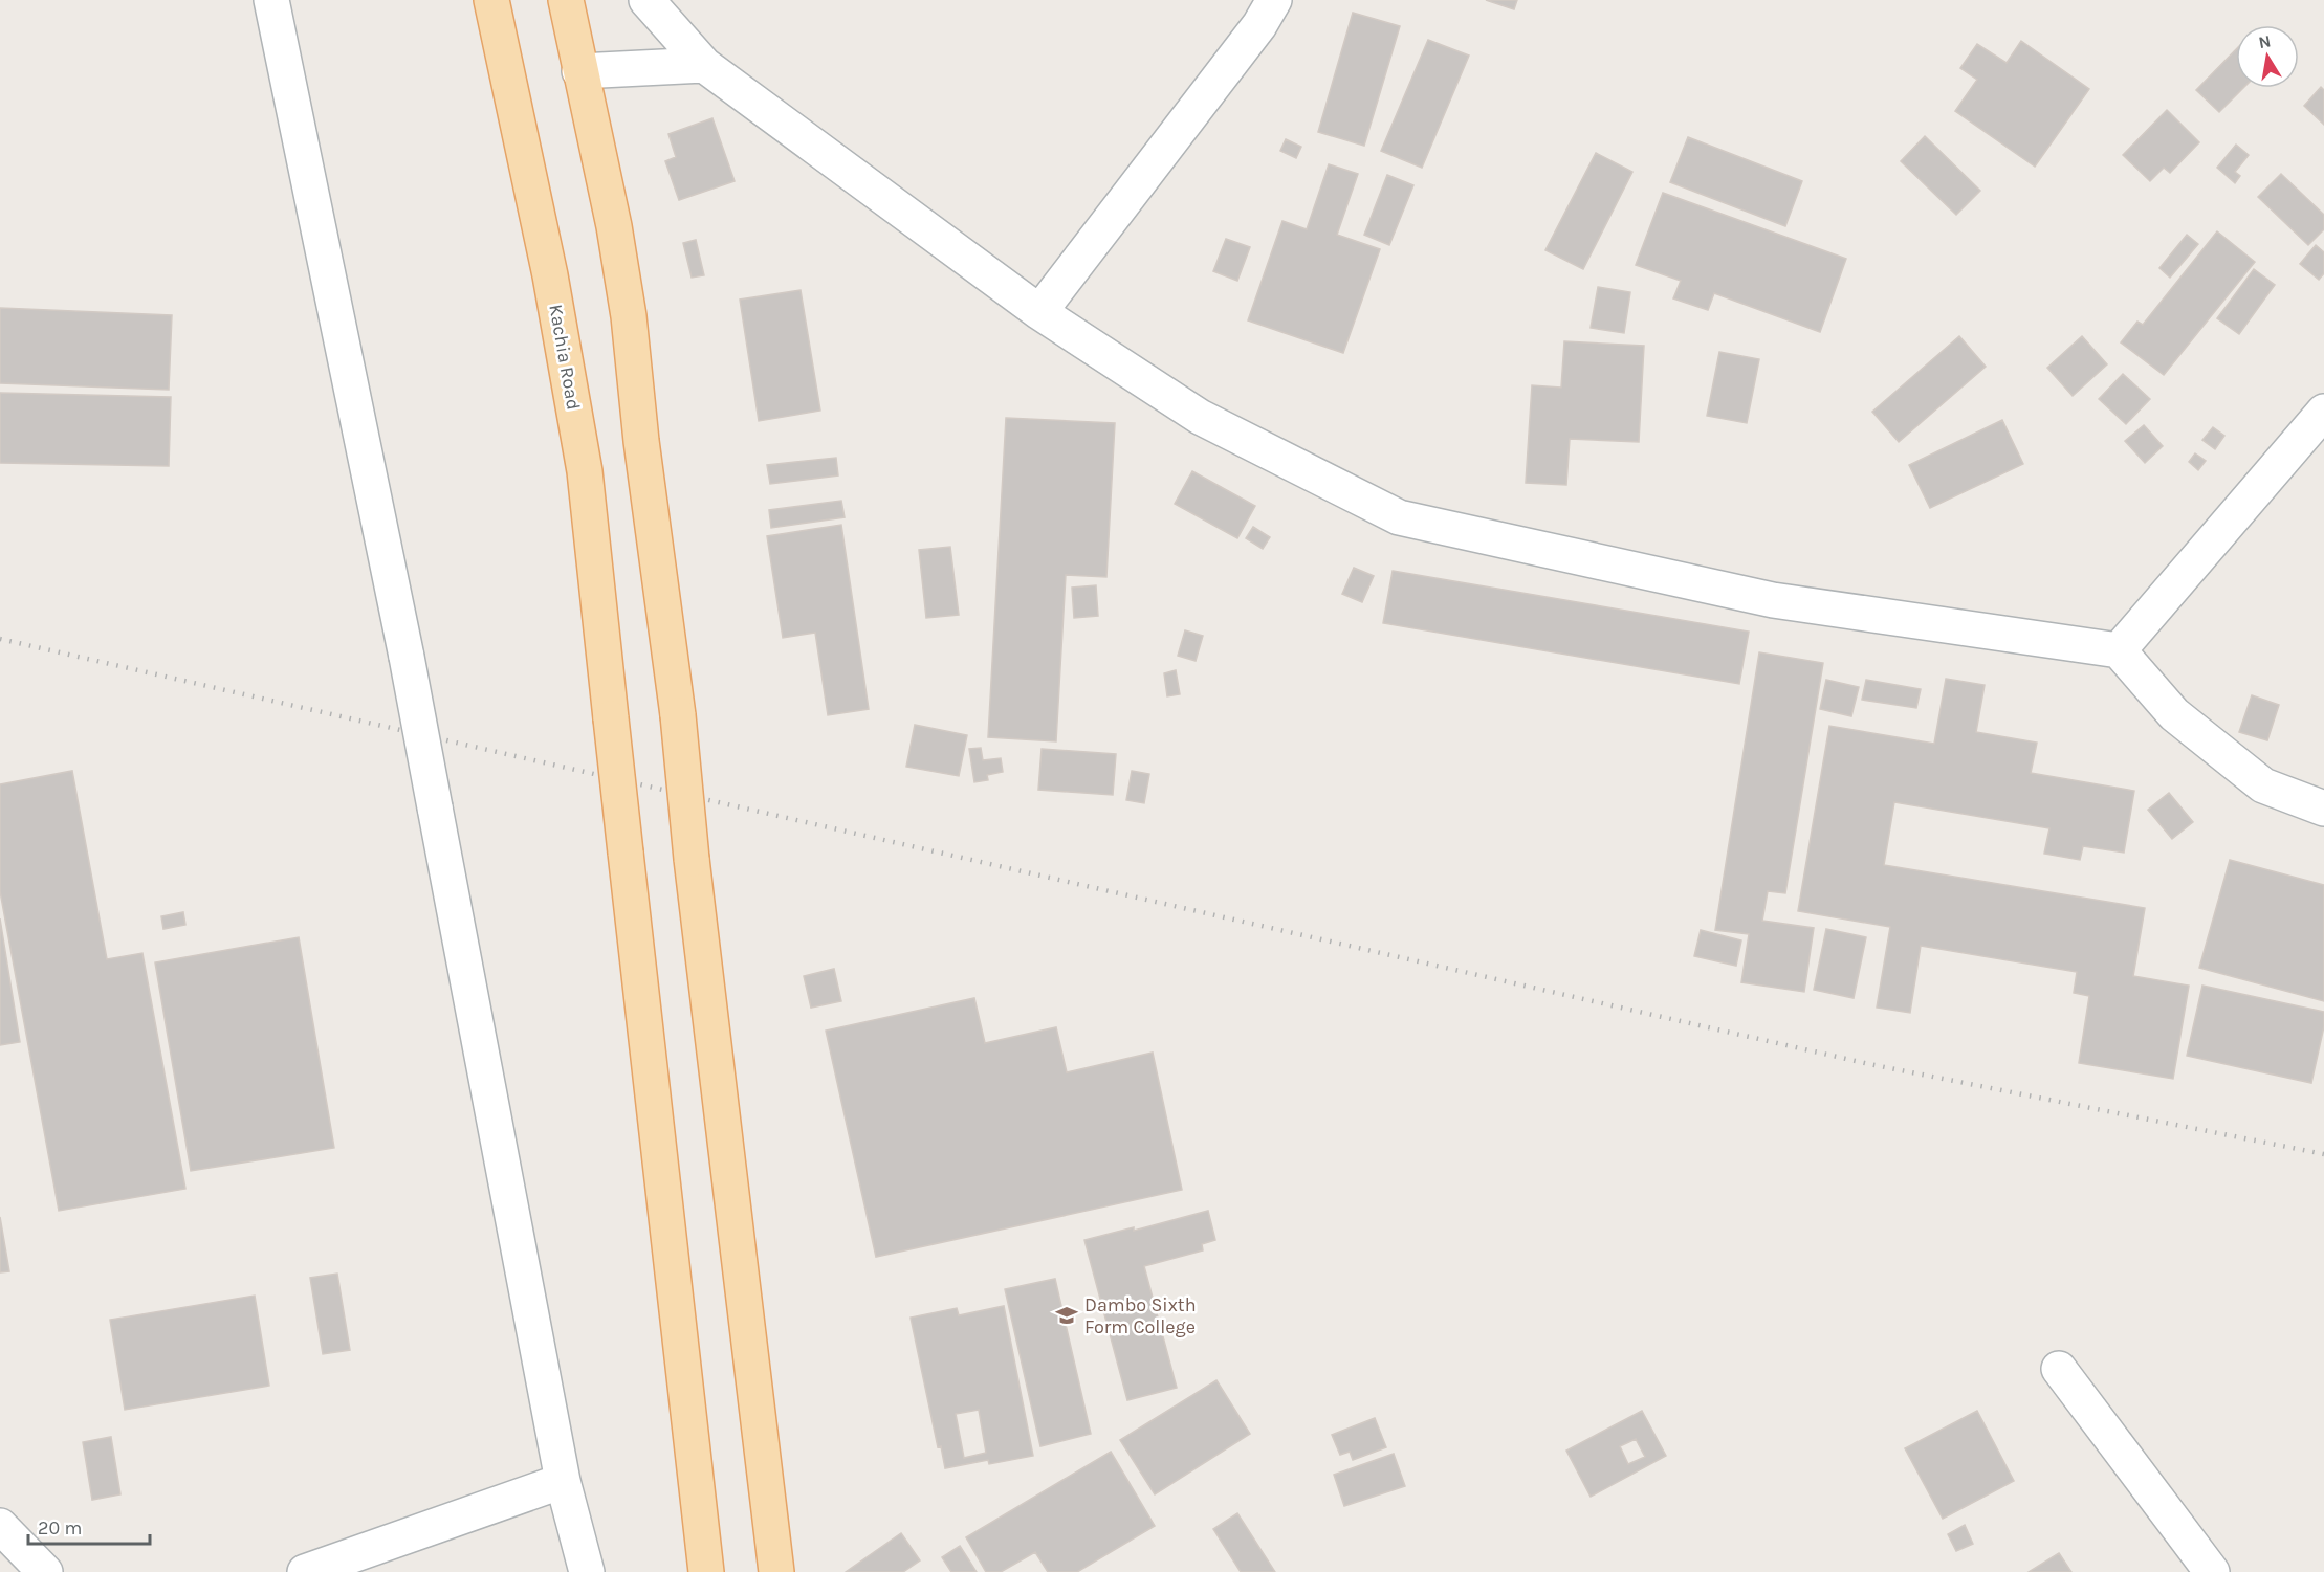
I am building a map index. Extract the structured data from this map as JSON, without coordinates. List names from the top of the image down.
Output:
{
  "streets": {
    "main road": ["Kachia Road"]
  },
  "places": {
    "school or university": ["Dambo Sixth Form College"]
  },
  "scale_bar": "20 m",
  "north": "top"
}
